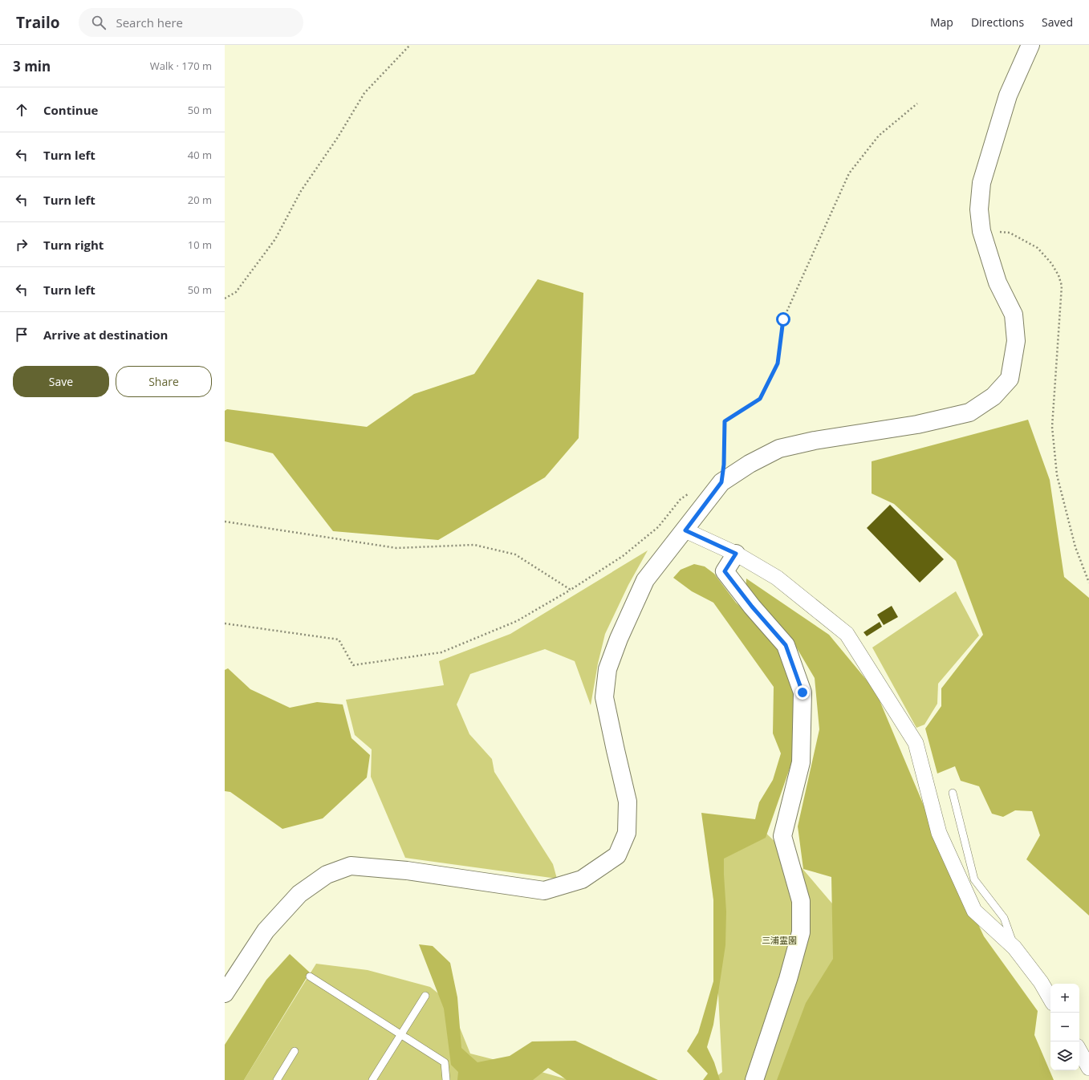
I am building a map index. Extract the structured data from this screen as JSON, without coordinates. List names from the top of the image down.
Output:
{
  "parks": ["三浦霊園"],
  "page": {
    "header": "Trailo",
    "search": "Search here",
    "nav": ["Map", "Directions", "Saved"],
    "heading": ["3 min", "Walk · 170 m"],
    "list": [
      ["Continue", "50 m"],
      ["Turn left", "40 m"],
      ["Turn left", "20 m"],
      ["Turn right", "10 m"],
      ["Turn left", "50 m"],
      "Arrive at destination"
    ],
    "buttons": ["Save", "Share"],
    "map_buttons": ["+", "−"]
  }
}
